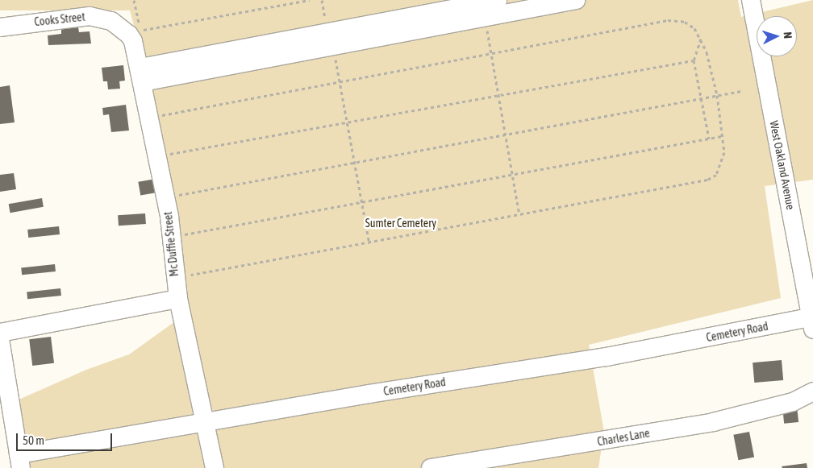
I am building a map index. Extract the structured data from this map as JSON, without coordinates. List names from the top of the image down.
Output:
{
  "streets": {
    "street": [
      "Cooks Street",
      "West Oakland Avenue",
      "Mc Duffie Street",
      "Cemetery Road",
      "Charles Lane"
    ]
  },
  "crossings": [
    ["Cooks Street", "Mc Duffie Street"],
    ["West Oakland Avenue", "Cemetery Road"],
    ["Mc Duffie Street", "Cemetery Road"]
  ],
  "parks": ["Sumter Cemetery"],
  "scale_bar": "50 m",
  "north": "right"
}
